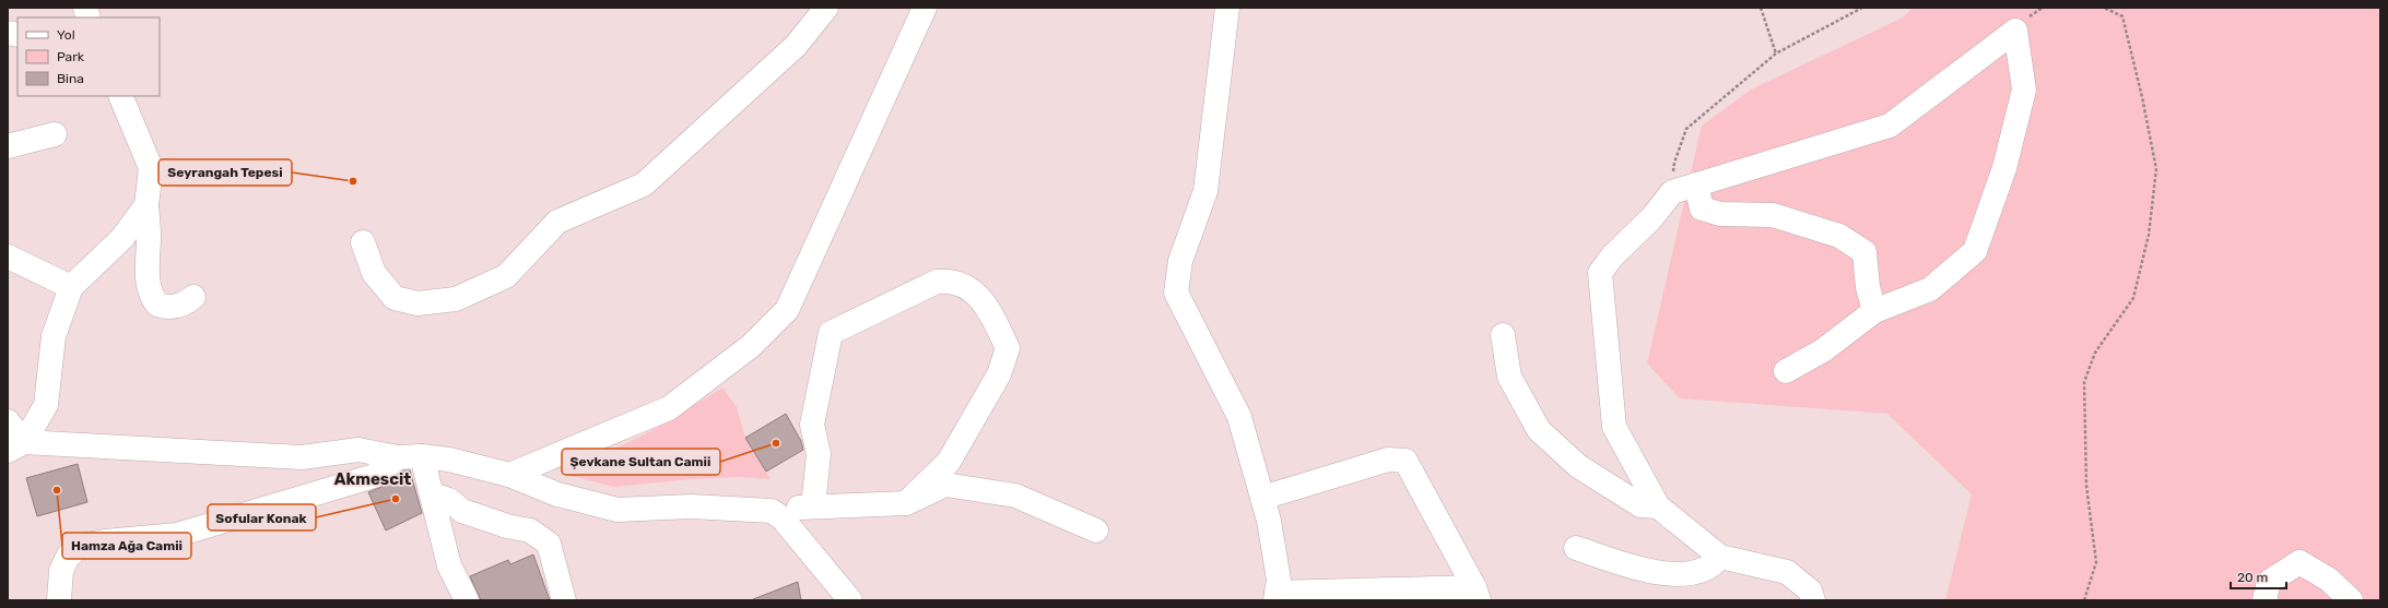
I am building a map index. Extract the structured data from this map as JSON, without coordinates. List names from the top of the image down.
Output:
{
  "districts": ["Akmescit"],
  "places": [
    "Seyrangah Tepesi",
    "Şevkane Sultan Camii",
    "Hamza Ağa Camii",
    "Sofular Konak"
  ],
  "legend": ["Yol", "Park", "Bina"],
  "scale_bar": "20 m"
}
